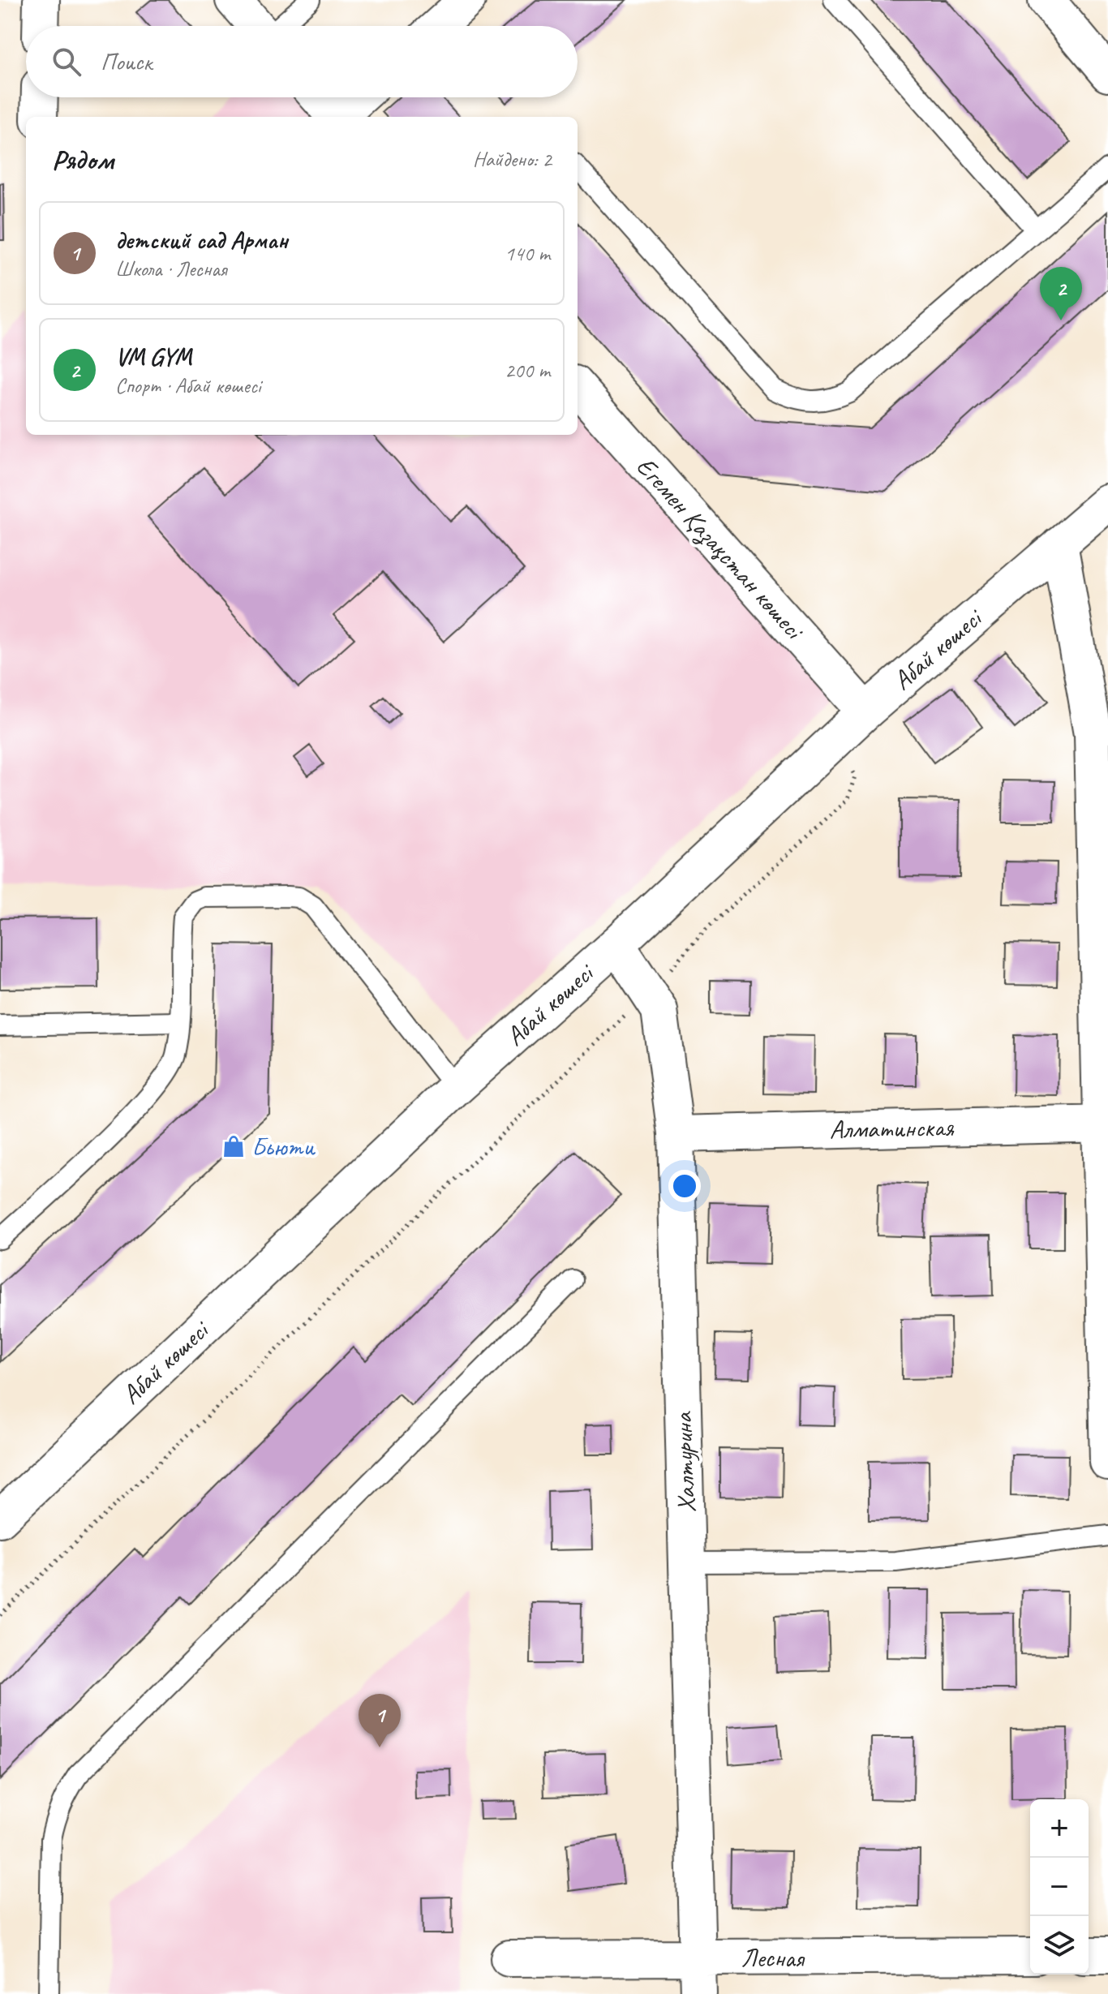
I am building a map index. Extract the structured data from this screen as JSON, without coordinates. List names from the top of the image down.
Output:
{
  "streets": {
    "street": [
      "Егемен Қазақстан көшесі",
      "Абай көшесі",
      "Алматинская",
      "Халтурина",
      "Лесная"
    ]
  },
  "crossings": [
    ["Егемен Қазақстан көшесі", "Абай көшесі"],
    ["Абай көшесі", "Халтурина"],
    ["Алматинская", "Халтурина"],
    ["Халтурина", "Лесная"]
  ],
  "places": {
    "shop": ["Бьюти"]
  },
  "page": {
    "search": "Поиск",
    "heading": ["Рядом", "Найдено: 2"],
    "list": [
      {
        "mark": "1",
        "name": "детский сад Арман",
        "note": "Школа · Лесная",
        "value": "140 m"
      },
      {
        "mark": "2",
        "name": "VM GYM",
        "note": "Спорт · Абай көшесі",
        "value": "200 m"
      }
    ],
    "pins": ["2", "1"],
    "map_buttons": ["+", "−"]
  }
}
